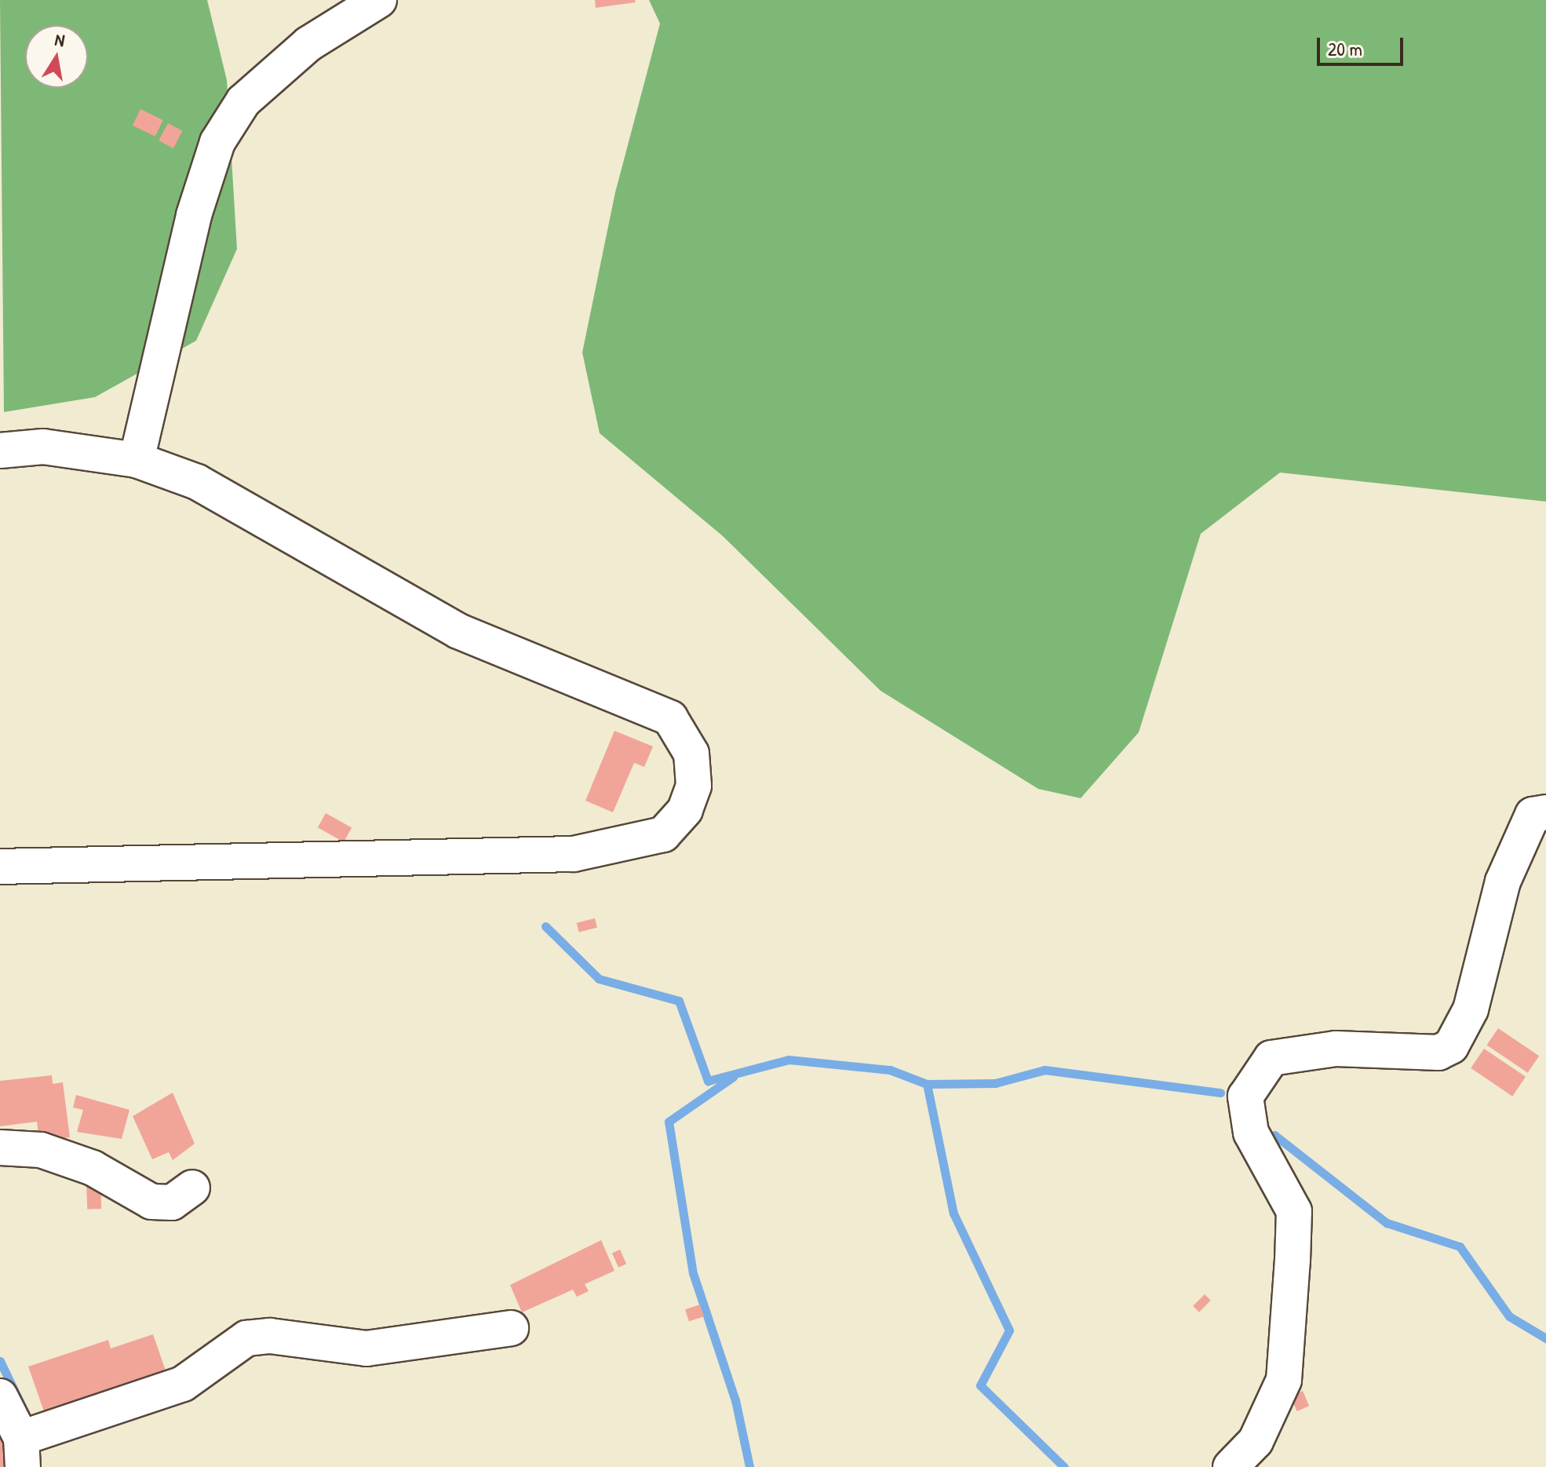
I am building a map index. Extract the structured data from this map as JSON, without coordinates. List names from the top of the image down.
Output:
{
  "scale_bar": "20 m",
  "north": "top"
}
